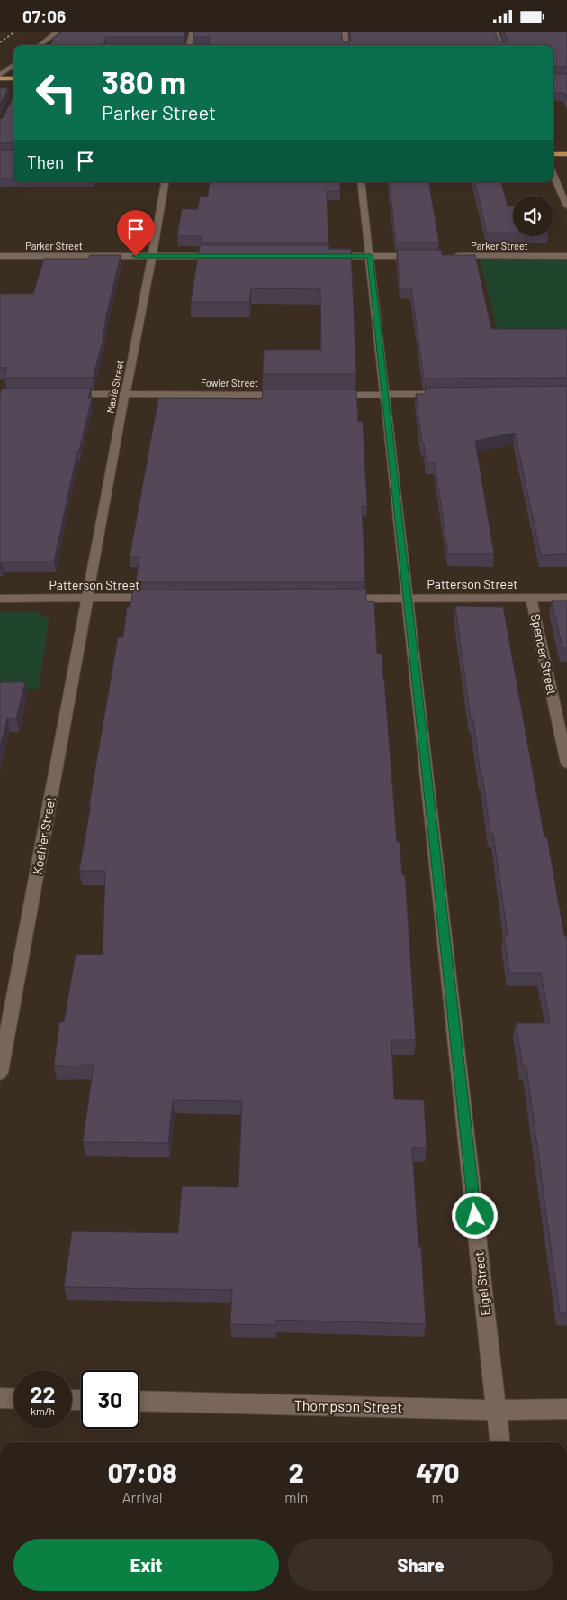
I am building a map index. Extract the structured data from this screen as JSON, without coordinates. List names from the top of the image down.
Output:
{
  "streets": {
    "street": [
      "Parker Street",
      "Fowler Street",
      "Maxie Street",
      "Patterson Street",
      "Spencer Street",
      "Koehler Street",
      "Eigel Street",
      "Thompson Street"
    ]
  },
  "crossings": [
    ["Parker Street", "Maxie Street"],
    ["Fowler Street", "Maxie Street"],
    ["Maxie Street", "Patterson Street"],
    ["Maxie Street", "Koehler Street"],
    ["Patterson Street", "Spencer Street"],
    ["Patterson Street", "Koehler Street"],
    ["Patterson Street", "Eigel Street"],
    ["Eigel Street", "Thompson Street"]
  ],
  "page": {
    "status": "07:06",
    "turn": ["380 m", "Parker Street"],
    "then": "Then",
    "speed": "22 km/h",
    "limit": "30",
    "eta": [
      "07:08",
      "Arrival",
      "2",
      "min",
      "470",
      "m"
    ],
    "buttons": ["Exit", "Share"]
  }
}
